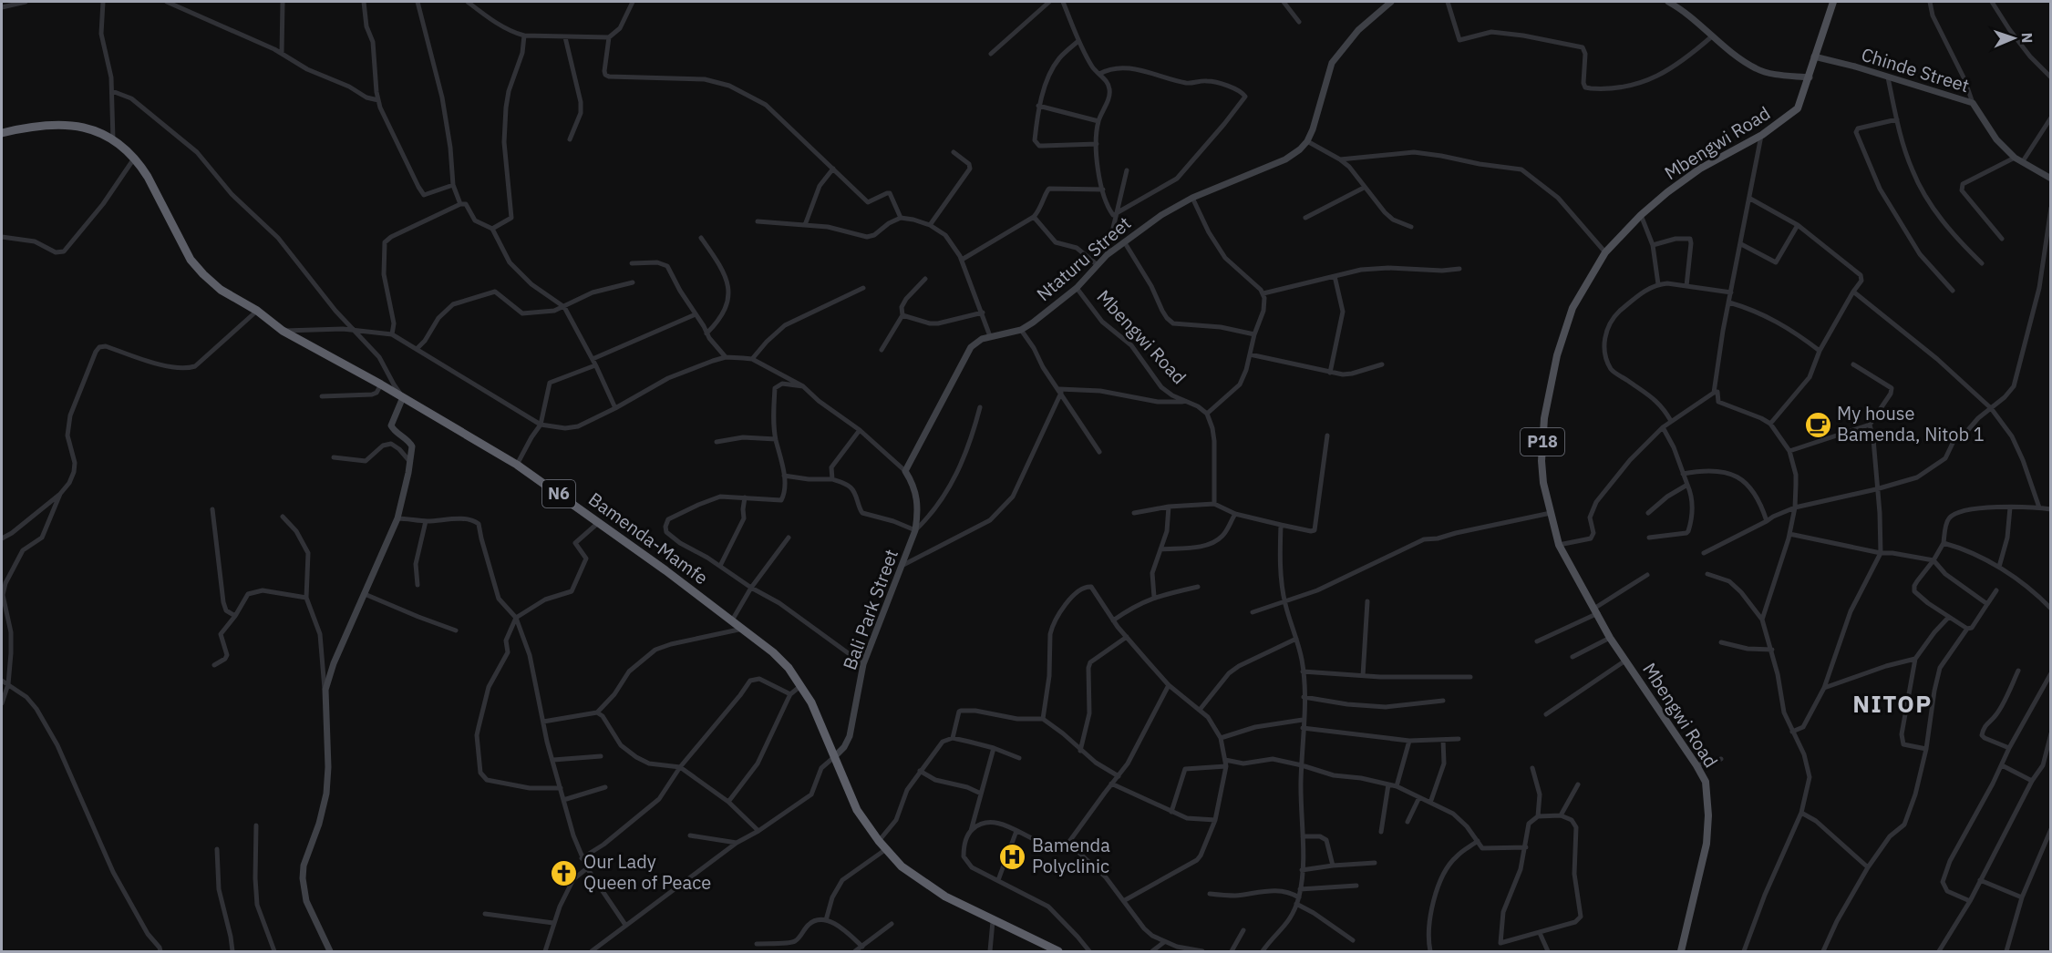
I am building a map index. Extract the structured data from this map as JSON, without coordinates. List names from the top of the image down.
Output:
{
  "streets": {
    "highway": ["N6", "Bamenda-Mamfe"],
    "main road": ["Mbengwi Road", "P18"],
    "street": ["Chinde Street", "Ntaturu Street", "Bali Park Street"]
  },
  "crossings": [
    ["Chinde Street", "Mbengwi Road"],
    ["Mbengwi Road", "Ntaturu Street"],
    ["Ntaturu Street", "Bali Park Street"],
    ["Bamenda-Mamfe", "Bali Park Street"]
  ],
  "districts": ["NITOP"],
  "places": {
    "cafe": ["My house Bamenda, Nitob 1"],
    "hospital": ["Bamenda Polyclinic"],
    "church": ["Our Lady Queen of Peace"]
  },
  "north": "right"
}
